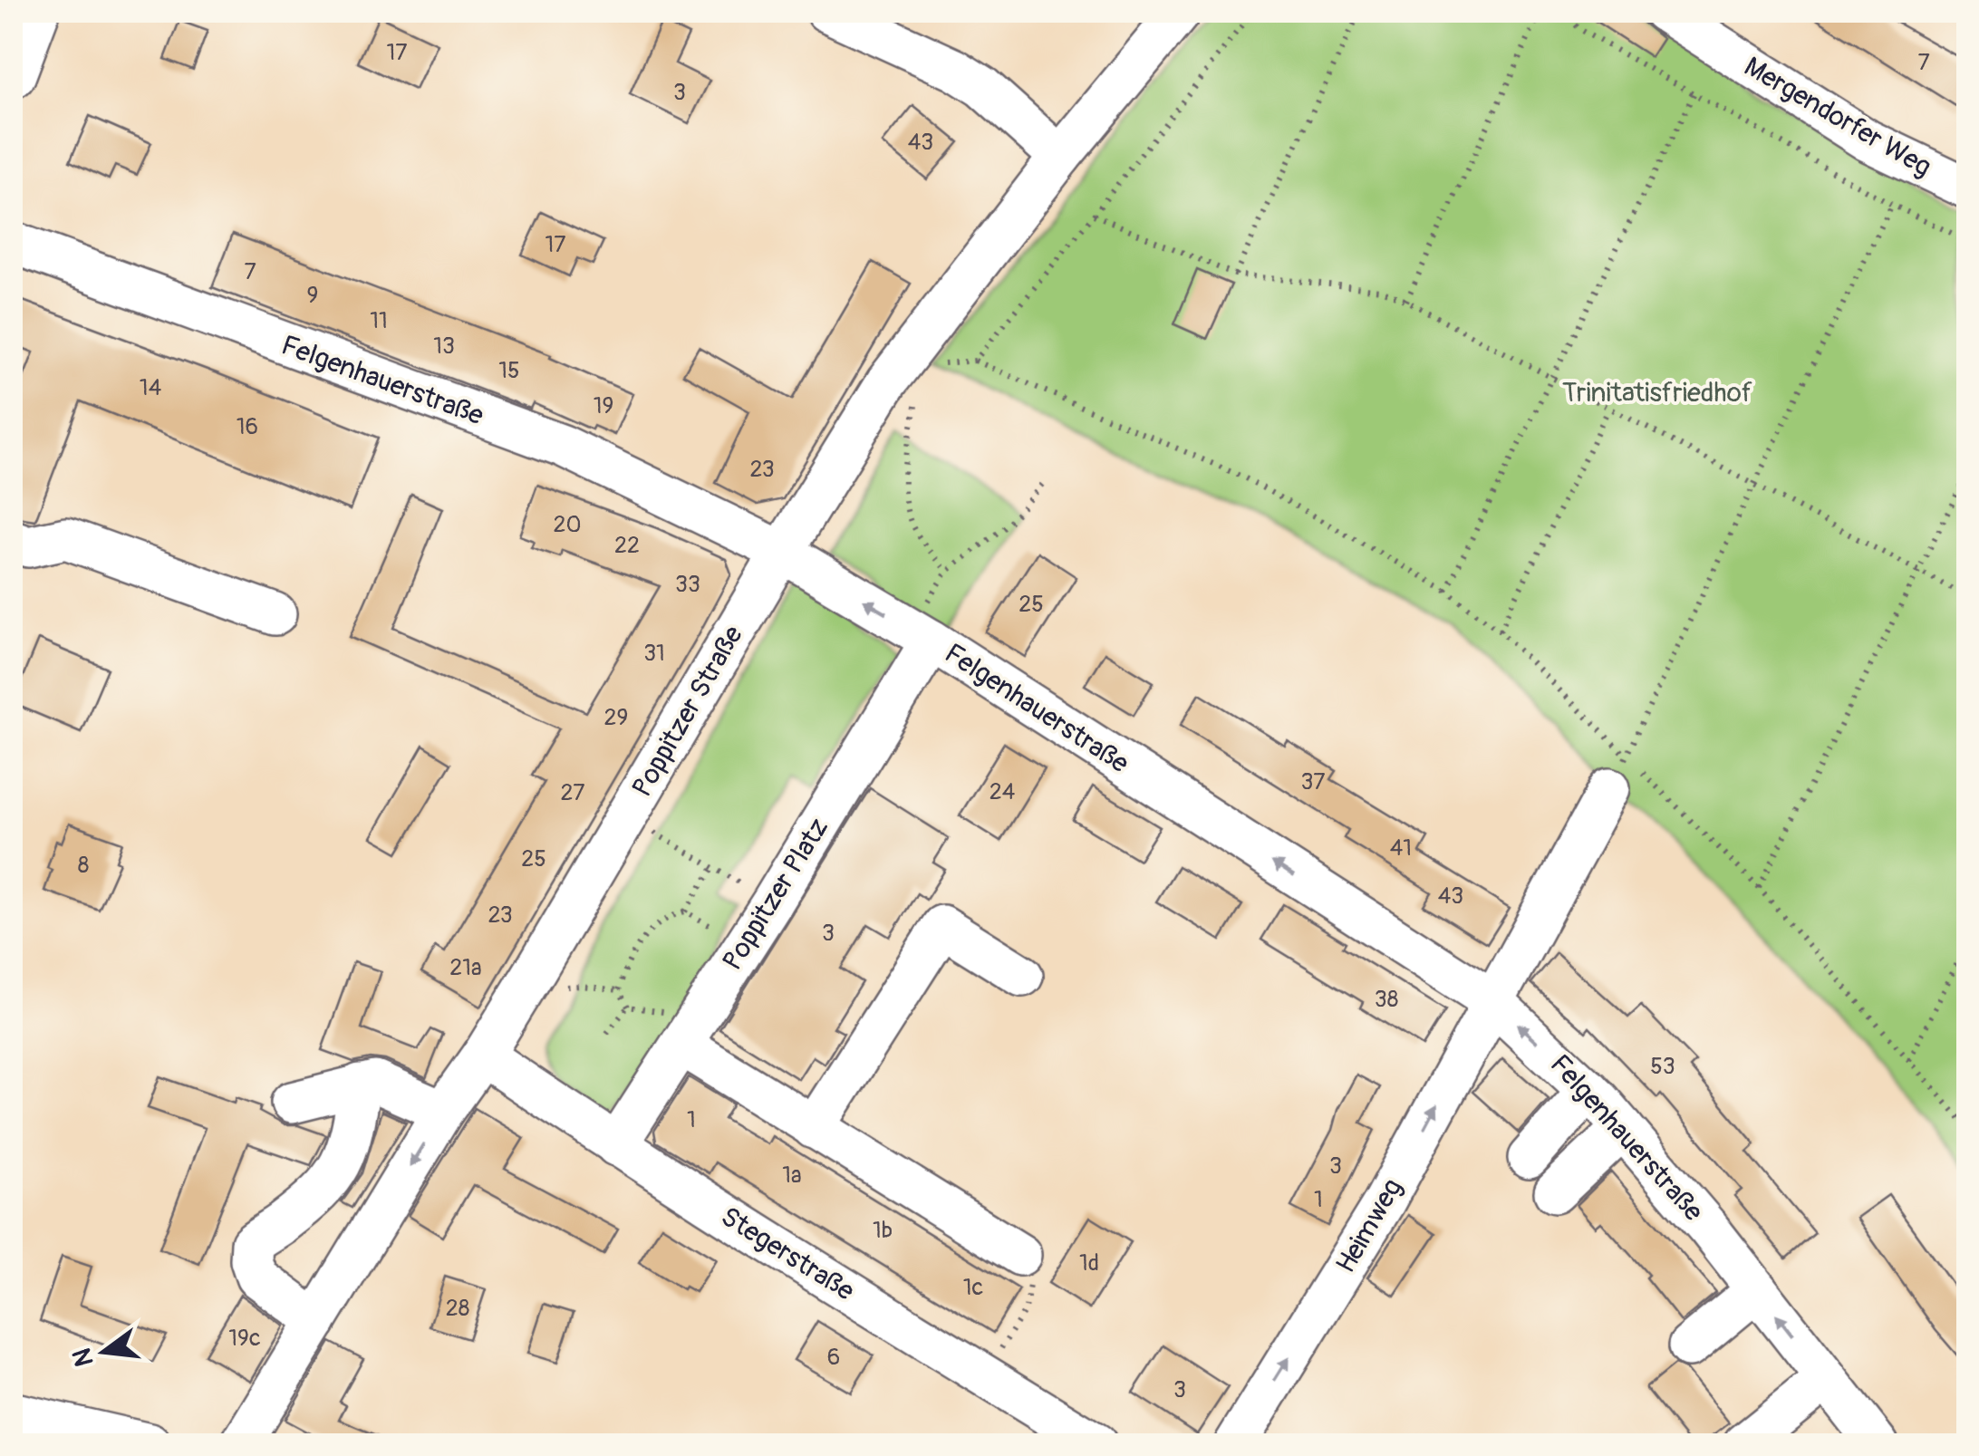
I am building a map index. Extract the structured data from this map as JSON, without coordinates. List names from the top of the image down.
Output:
{
  "streets": {
    "street": [
      "Mergendorfer Weg",
      "Felgenhauerstraße",
      "Poppitzer Straße",
      "Poppitzer Platz",
      "Heimweg",
      "Stegerstraße"
    ]
  },
  "crossings": [
    ["Felgenhauerstraße", "Poppitzer Straße"],
    ["Felgenhauerstraße", "Poppitzer Platz"],
    ["Felgenhauerstraße", "Heimweg"],
    ["Poppitzer Straße", "Stegerstraße"],
    ["Poppitzer Platz", "Stegerstraße"]
  ],
  "one_way": ["Felgenhauerstraße"],
  "parks": ["Trinitatisfriedhof"],
  "house_numbers": [
    "17",
    "7",
    "3",
    "43",
    "17",
    "7",
    "9",
    "11",
    "13",
    "15",
    "14",
    "19",
    "16",
    "23",
    "20",
    "22",
    "33",
    "25",
    "31",
    "29",
    "37",
    "24",
    "27",
    "41",
    "25",
    "8",
    "43",
    "23",
    "3",
    "21a",
    "38",
    "53",
    "1",
    "3",
    "1a",
    "1",
    "1b",
    "1d",
    "1c",
    "28",
    "19c",
    "6",
    "3"
  ],
  "north": "left"
}
